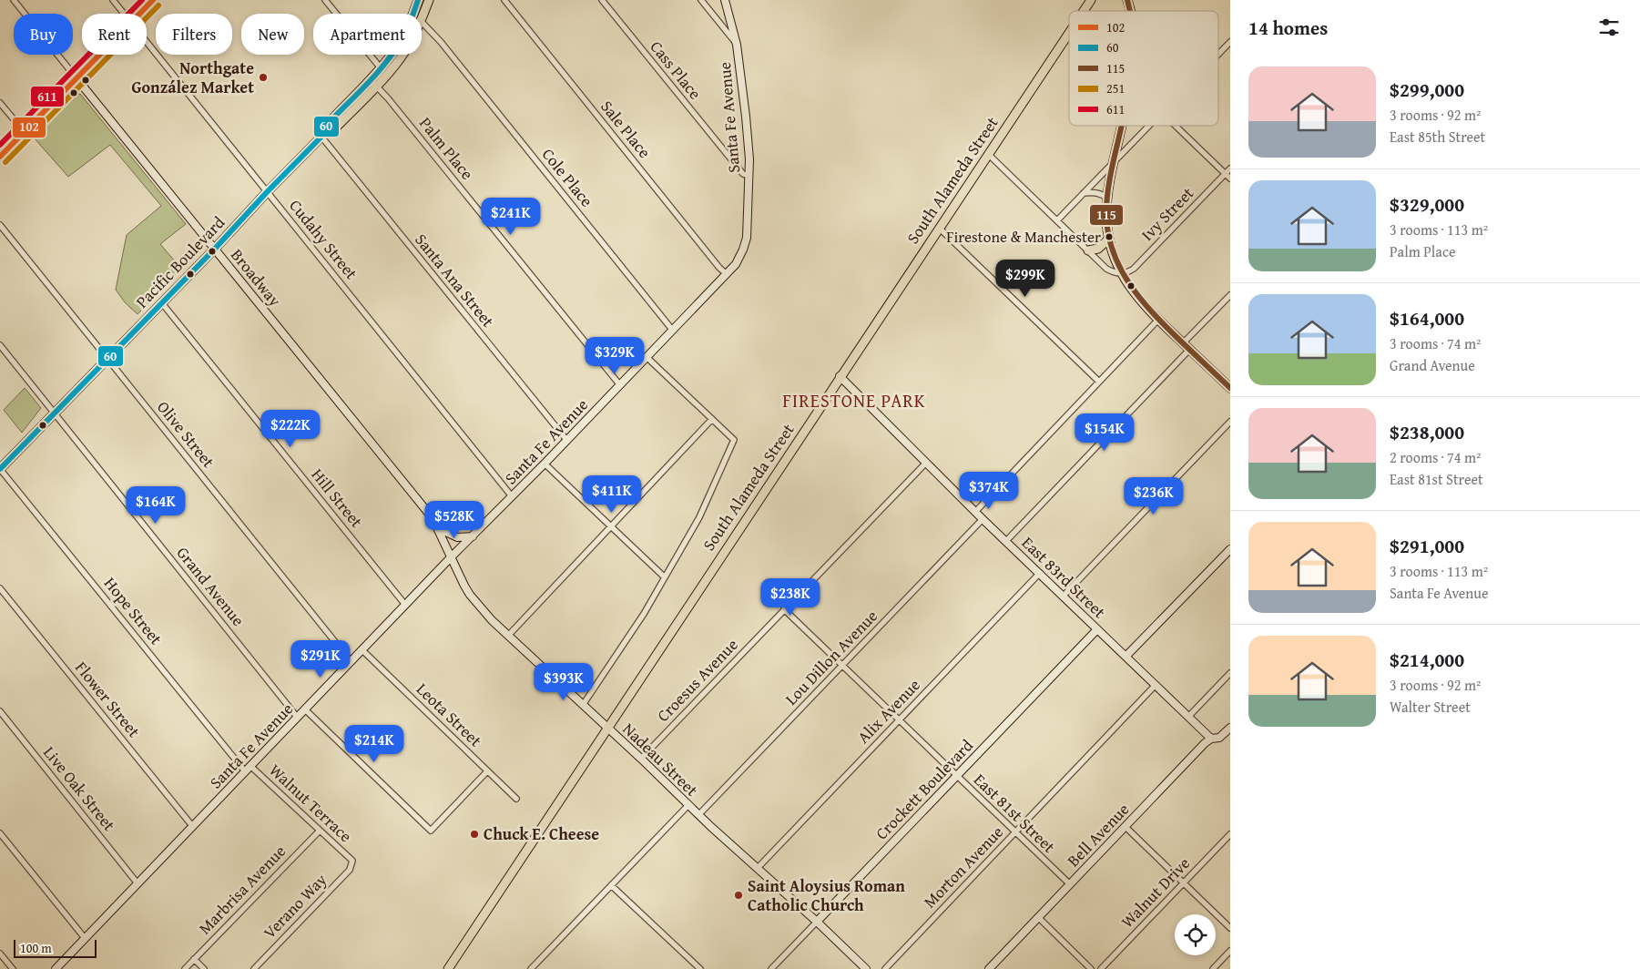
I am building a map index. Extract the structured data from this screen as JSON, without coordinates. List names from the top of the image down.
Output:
{
  "streets": {
    "main road": ["South Alameda Street", "Pacific Boulevard"],
    "street": [
      "Cass Place",
      "Santa Fe Avenue",
      "Sale Place",
      "Palm Place",
      "Cole Place",
      "Ivy Street",
      "Cudahy Street",
      "Broadway",
      "Santa Ana Street",
      "Olive Street",
      "Hill Street",
      "East 83rd Street",
      "Grand Avenue",
      "Hope Street",
      "Lou Dillon Avenue",
      "Croesus Avenue",
      "Flower Street",
      "Alix Avenue",
      "Leota Street",
      "Nadeau Street",
      "Live Oak Street",
      "Crockett Boulevard",
      "Walnut Terrace",
      "East 81st Street",
      "Bell Avenue",
      "Morton Avenue",
      "Marbrisa Avenue",
      "Walnut Drive",
      "Verano Way"
    ]
  },
  "crossings": [
    ["Cass Place", "Santa Fe Avenue"],
    ["Santa Fe Avenue", "Sale Place"],
    ["Santa Fe Avenue", "Palm Place"],
    ["Santa Fe Avenue", "Cole Place"],
    ["Santa Fe Avenue", "Cudahy Street"],
    ["Santa Fe Avenue", "Broadway"],
    ["Santa Fe Avenue", "Santa Ana Street"],
    ["Santa Fe Avenue", "Olive Street"],
    ["Santa Fe Avenue", "Hill Street"],
    ["Santa Fe Avenue", "Grand Avenue"],
    ["Santa Fe Avenue", "Hope Street"],
    ["Santa Fe Avenue", "Flower Street"],
    ["Santa Fe Avenue", "Leota Street"],
    ["Santa Fe Avenue", "Nadeau Street"],
    ["Santa Fe Avenue", "Live Oak Street"],
    ["Santa Fe Avenue", "Walnut Terrace"],
    ["Palm Place", "Pacific Boulevard"],
    ["South Alameda Street", "East 83rd Street"],
    ["South Alameda Street", "Nadeau Street"],
    ["Cudahy Street", "Pacific Boulevard"],
    ["Pacific Boulevard", "Broadway"],
    ["Pacific Boulevard", "Santa Ana Street"],
    ["Pacific Boulevard", "Olive Street"],
    ["Pacific Boulevard", "Hill Street"],
    ["Pacific Boulevard", "Grand Avenue"],
    ["Pacific Boulevard", "Hope Street"],
    ["Broadway", "Nadeau Street"],
    ["East 83rd Street", "Lou Dillon Avenue"],
    ["East 83rd Street", "Croesus Avenue"],
    ["East 83rd Street", "Alix Avenue"],
    ["East 83rd Street", "Crockett Boulevard"],
    ["East 83rd Street", "Bell Avenue"],
    ["East 83rd Street", "Morton Avenue"],
    ["Hope Street", "Walnut Terrace"],
    ["Lou Dillon Avenue", "Nadeau Street"],
    ["Lou Dillon Avenue", "East 81st Street"],
    ["Croesus Avenue", "Nadeau Street"],
    ["Croesus Avenue", "East 81st Street"],
    ["Alix Avenue", "Nadeau Street"],
    ["Alix Avenue", "East 81st Street"],
    ["Nadeau Street", "Crockett Boulevard"],
    ["Crockett Boulevard", "East 81st Street"],
    ["Walnut Terrace", "Marbrisa Avenue"],
    ["Walnut Terrace", "Verano Way"],
    ["East 81st Street", "Bell Avenue"],
    ["East 81st Street", "Morton Avenue"]
  ],
  "districts": ["FIRESTONE PARK"],
  "places": [
    "Northgate González Market",
    "Firestone & Manchester",
    "Chuck E. Cheese",
    "Saint Aloysius Roman Catholic Church"
  ],
  "lines": [
    "transit line 102",
    "transit line 60",
    "transit line 115",
    "transit line 611",
    "transit line 251"
  ],
  "legend": [
    "102",
    "60",
    "115",
    "251",
    "611"
  ],
  "scale_bar": "100 m",
  "page": {
    "heading": "14 homes",
    "chip": [
      "Buy",
      "Rent",
      "Filters",
      "New",
      "Apartment"
    ],
    "list": [
      {
        "name": "$299,000",
        "note": "3 rooms · 92 m² · East 85th Street"
      },
      {
        "name": "$329,000",
        "note": "3 rooms · 113 m² · Palm Place"
      },
      {
        "name": "$164,000",
        "note": "3 rooms · 74 m² · Grand Avenue"
      },
      {
        "name": "$238,000",
        "note": "2 rooms · 74 m² · East 81st Street"
      },
      {
        "name": "$291,000",
        "note": "3 rooms · 113 m² · Santa Fe Avenue"
      },
      {
        "name": "$214,000",
        "note": "3 rooms · 92 m² · Walter Street"
      }
    ],
    "price": [
      "$241K",
      "$299K",
      "$329K",
      "$222K",
      "$154K",
      "$374K",
      "$411K",
      "$236K",
      "$164K",
      "$528K",
      "$238K",
      "$291K",
      "$393K",
      "$214K"
    ],
    "scale": "100 m"
  }
}
